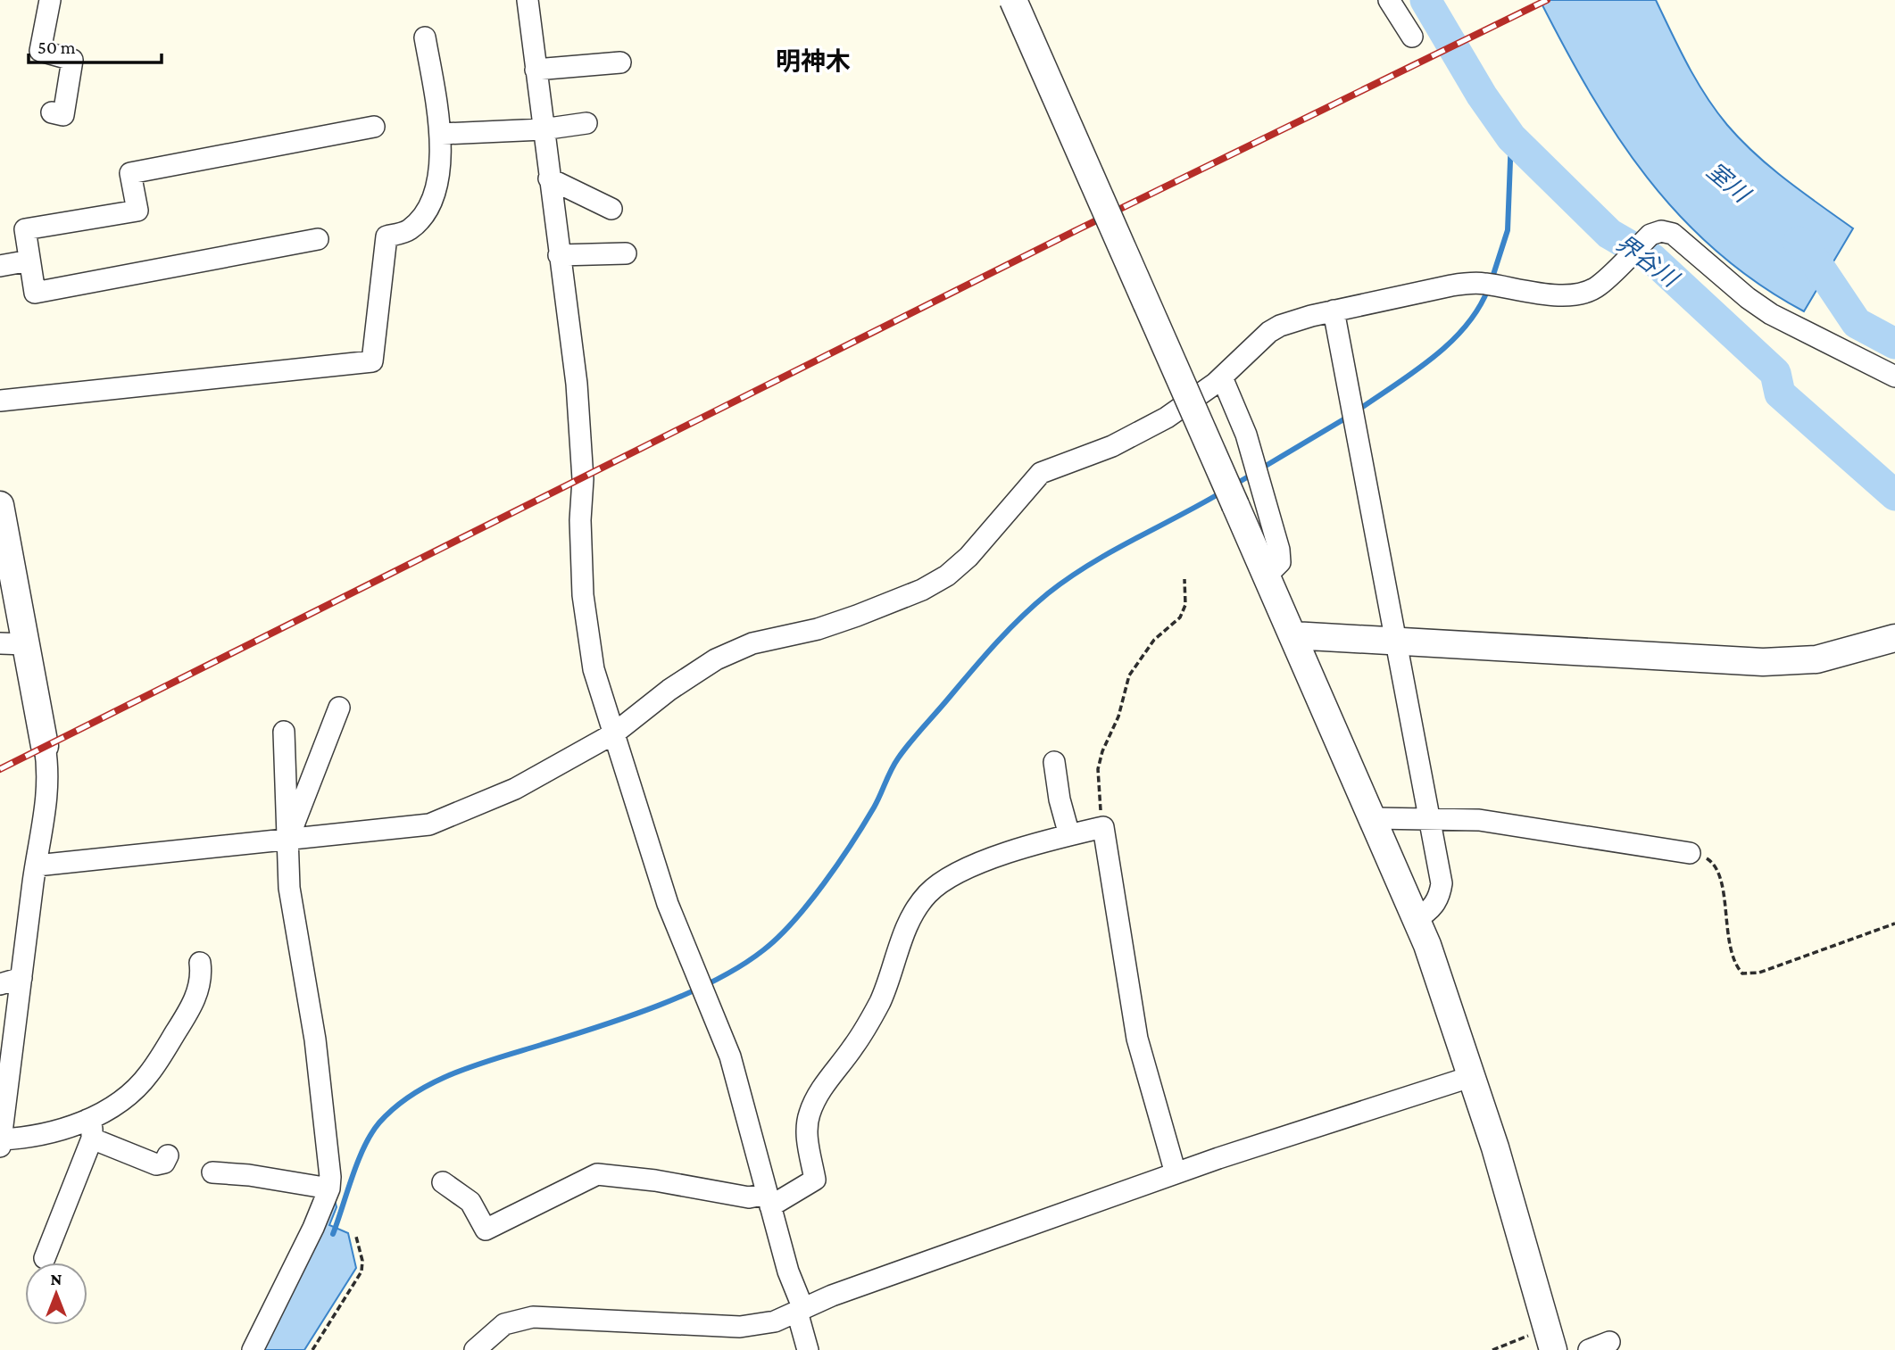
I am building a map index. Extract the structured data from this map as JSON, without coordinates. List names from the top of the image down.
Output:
{
  "districts": ["明神木"],
  "water": ["室川", "界谷川"],
  "scale_bar": "50 m",
  "north": "top"
}
